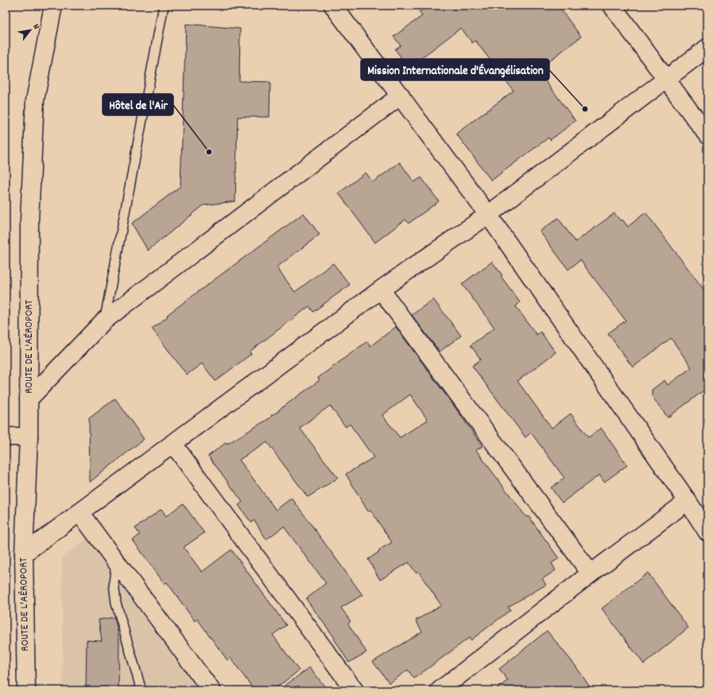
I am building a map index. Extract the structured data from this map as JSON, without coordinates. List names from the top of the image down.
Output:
{
  "streets": {
    "street": ["ROUTE DE L'AÉROPORT"]
  },
  "places": ["Mission Internationale d'Évangélisation", "Hôtel de l'Air"],
  "north": "top right"
}
